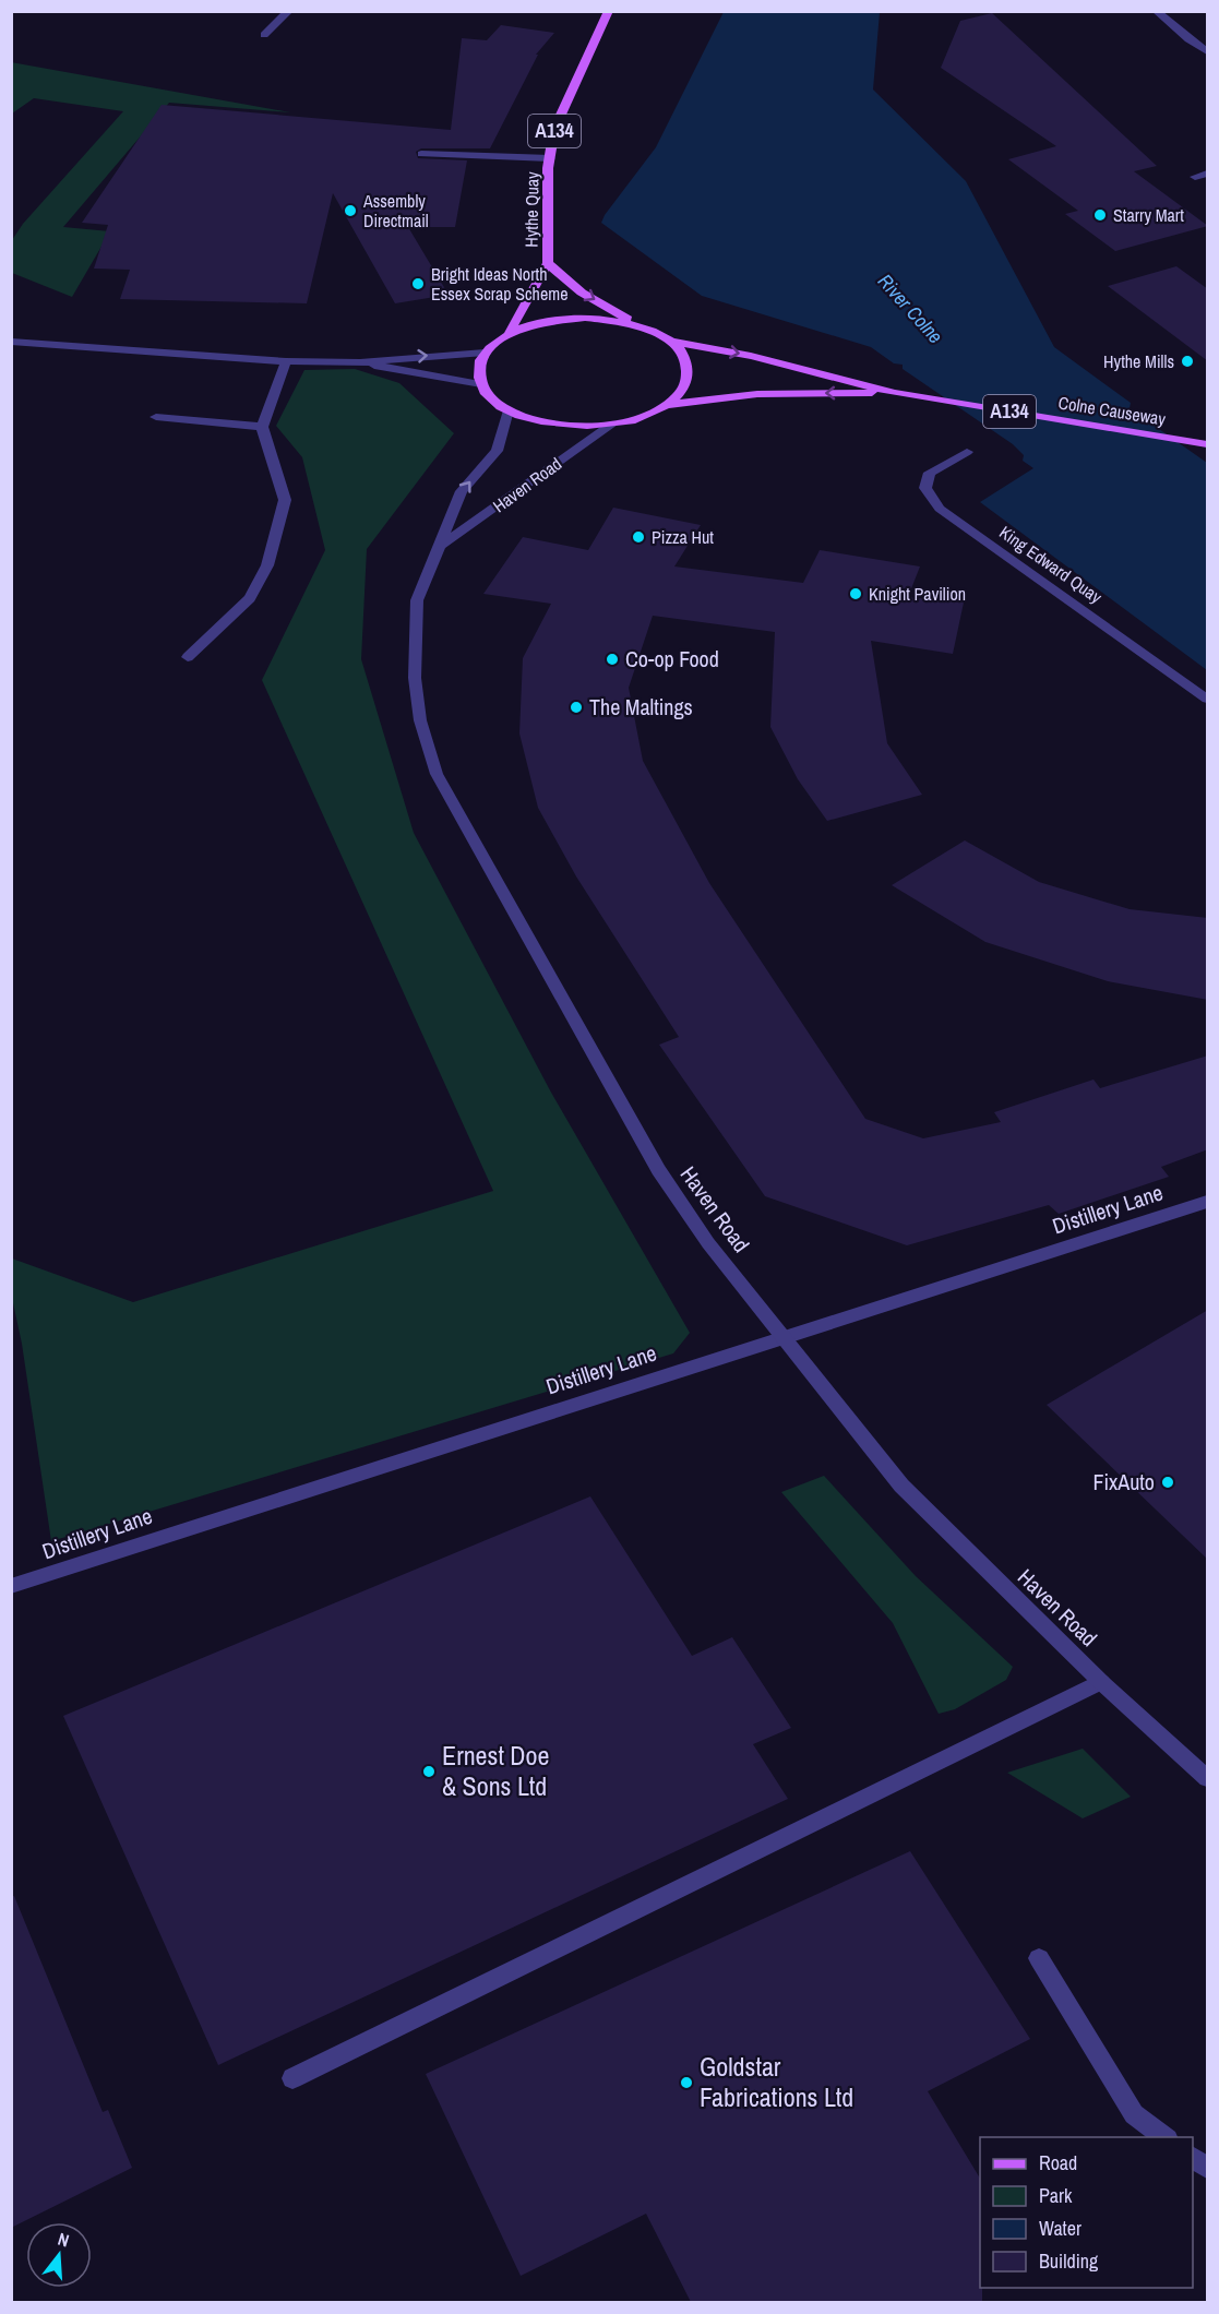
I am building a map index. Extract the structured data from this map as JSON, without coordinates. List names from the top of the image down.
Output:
{
  "streets": {
    "main road": ["A134", "Hythe Quay", "Colne Causeway"],
    "street": ["Haven Road", "King Edward Quay", "Distillery Lane"]
  },
  "crossings": [
    ["A134", "Hythe Quay"],
    ["A134", "Colne Causeway"],
    ["A134", "Haven Road"],
    ["Haven Road", "Distillery Lane"]
  ],
  "water": ["River Colne"],
  "places": [
    "Assembly Directmail",
    "Starry Mart",
    "Bright Ideas North Essex Scrap Scheme",
    "Hythe Mills",
    "Pizza Hut",
    "Knight Pavilion",
    "Co-op Food",
    "The Maltings",
    "FixAuto",
    "Ernest Doe & Sons Ltd",
    "Goldstar Fabrications Ltd"
  ],
  "legend": [
    "Road",
    "Park",
    "Water",
    "Building"
  ],
  "north": "top"
}
